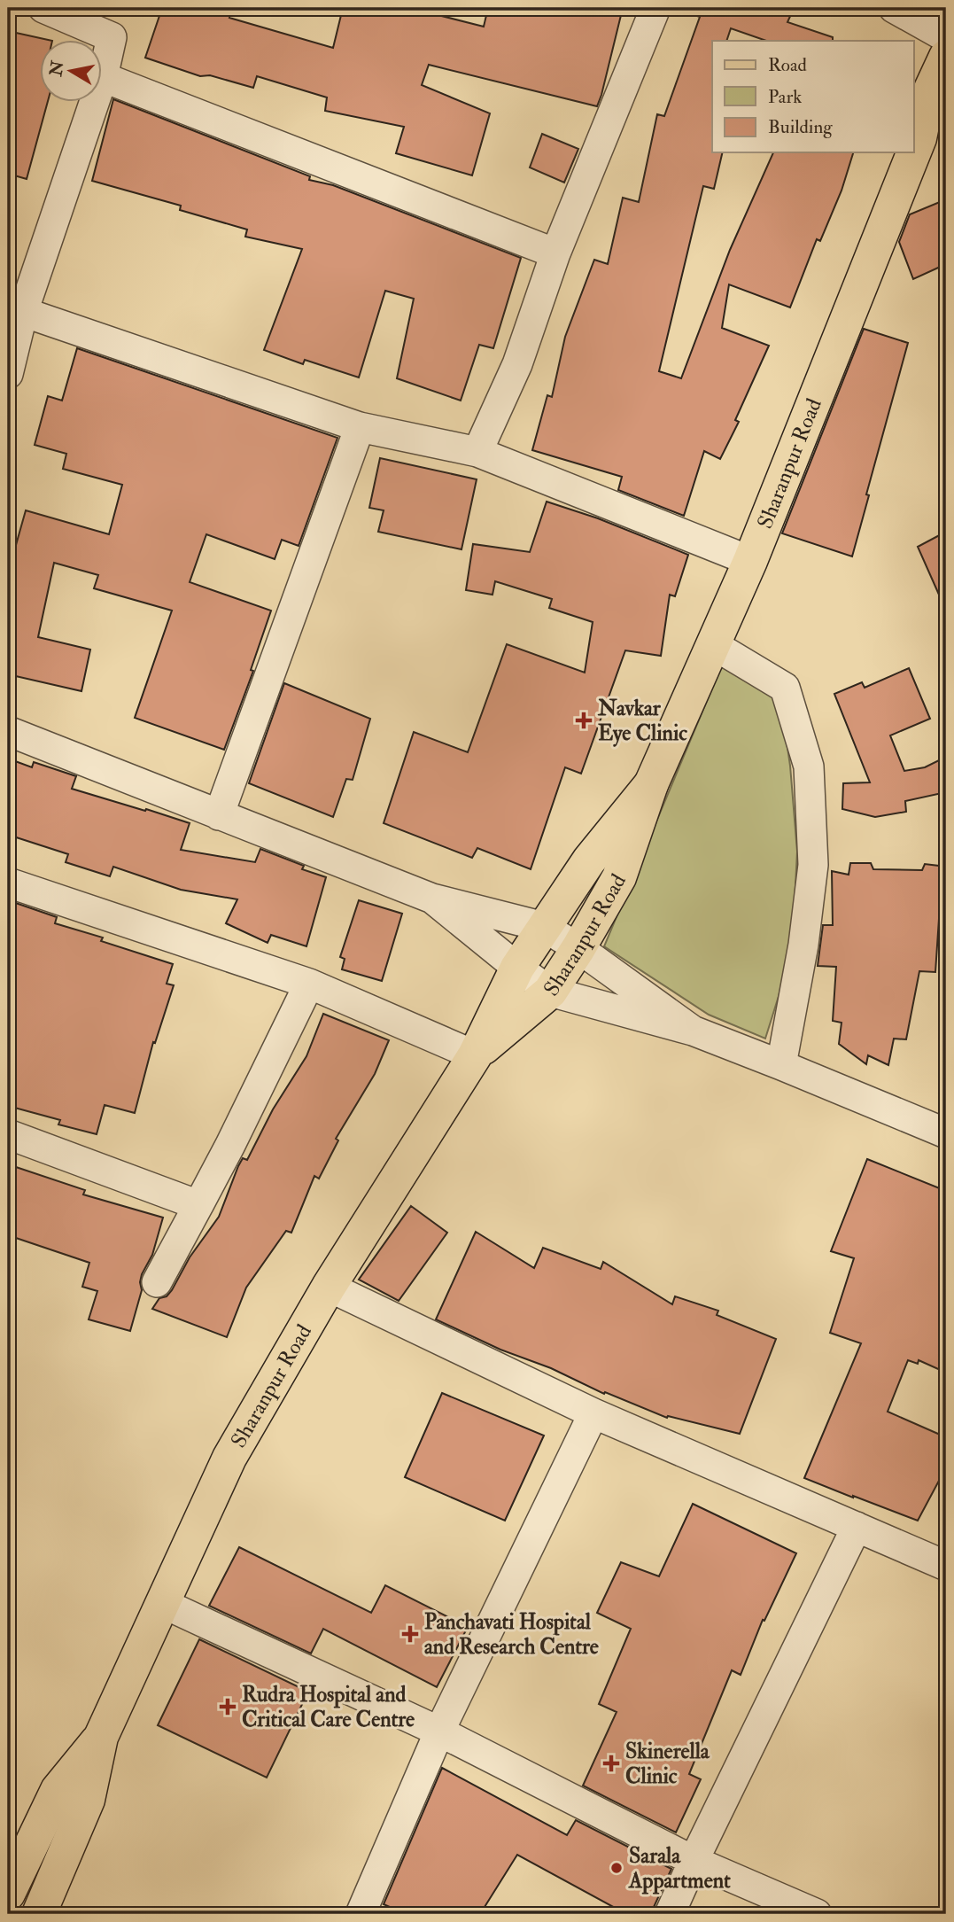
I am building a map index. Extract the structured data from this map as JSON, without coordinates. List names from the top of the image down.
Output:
{
  "streets": {
    "main road": ["Sharanpur Road"]
  },
  "places": {
    "health": [
      "Navkar Eye Clinic",
      "Panchavati Hospital and Research Centre",
      "Rudra Hospital and Critical Care Centre",
      "Skinerella Clinic"
    ],
    "other": ["Sarala Appartment"]
  },
  "legend": ["Road", "Park", "Building"],
  "north": "left"
}
